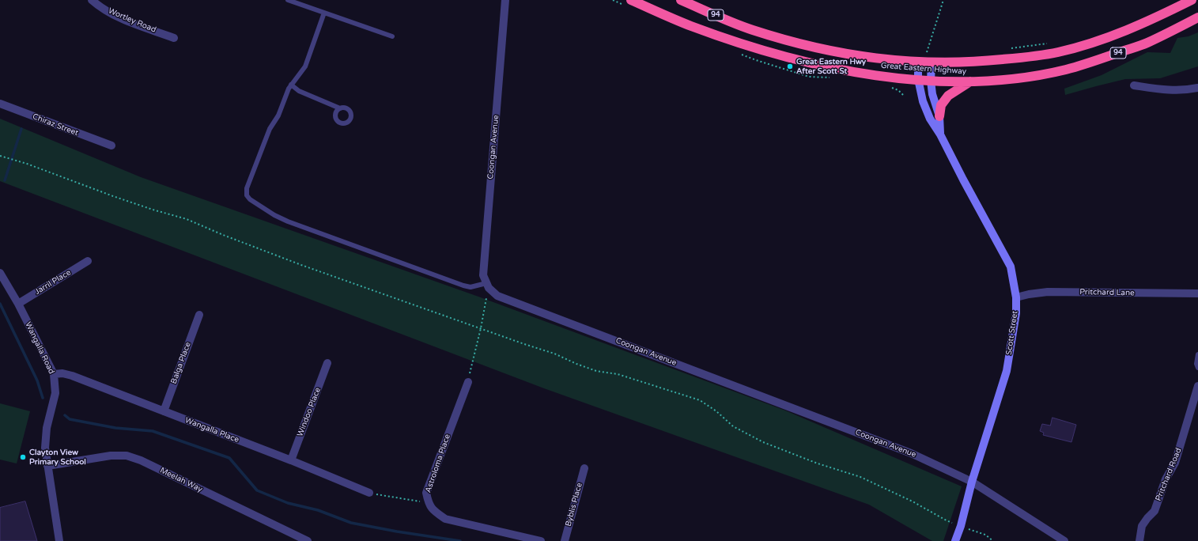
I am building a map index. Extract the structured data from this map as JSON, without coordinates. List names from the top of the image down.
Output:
{
  "streets": {
    "highway": ["94", "Great Eastern Highway"],
    "main road": ["Scott Street"],
    "street": [
      "Wortley Road",
      "Chiraz Street",
      "Coongan Avenue",
      "Jarril Place",
      "Pritchard Lane",
      "Wangalla Road",
      "Balga Place",
      "Windoo Place",
      "Wangalla Place",
      "Astroloma Place",
      "Pritchard Road",
      "Meelah Way",
      "Byblis Place"
    ]
  },
  "crossings": [
    ["Great Eastern Highway", "Scott Street"],
    ["Coongan Avenue", "Scott Street"],
    ["Jarril Place", "Wangalla Road"],
    ["Pritchard Lane", "Scott Street"],
    ["Wangalla Road", "Wangalla Place"],
    ["Wangalla Road", "Meelah Way"],
    ["Balga Place", "Wangalla Place"],
    ["Windoo Place", "Wangalla Place"]
  ],
  "places": ["Great Eastern Hwy After Scott St", "Clayton View Primary School"]
}
